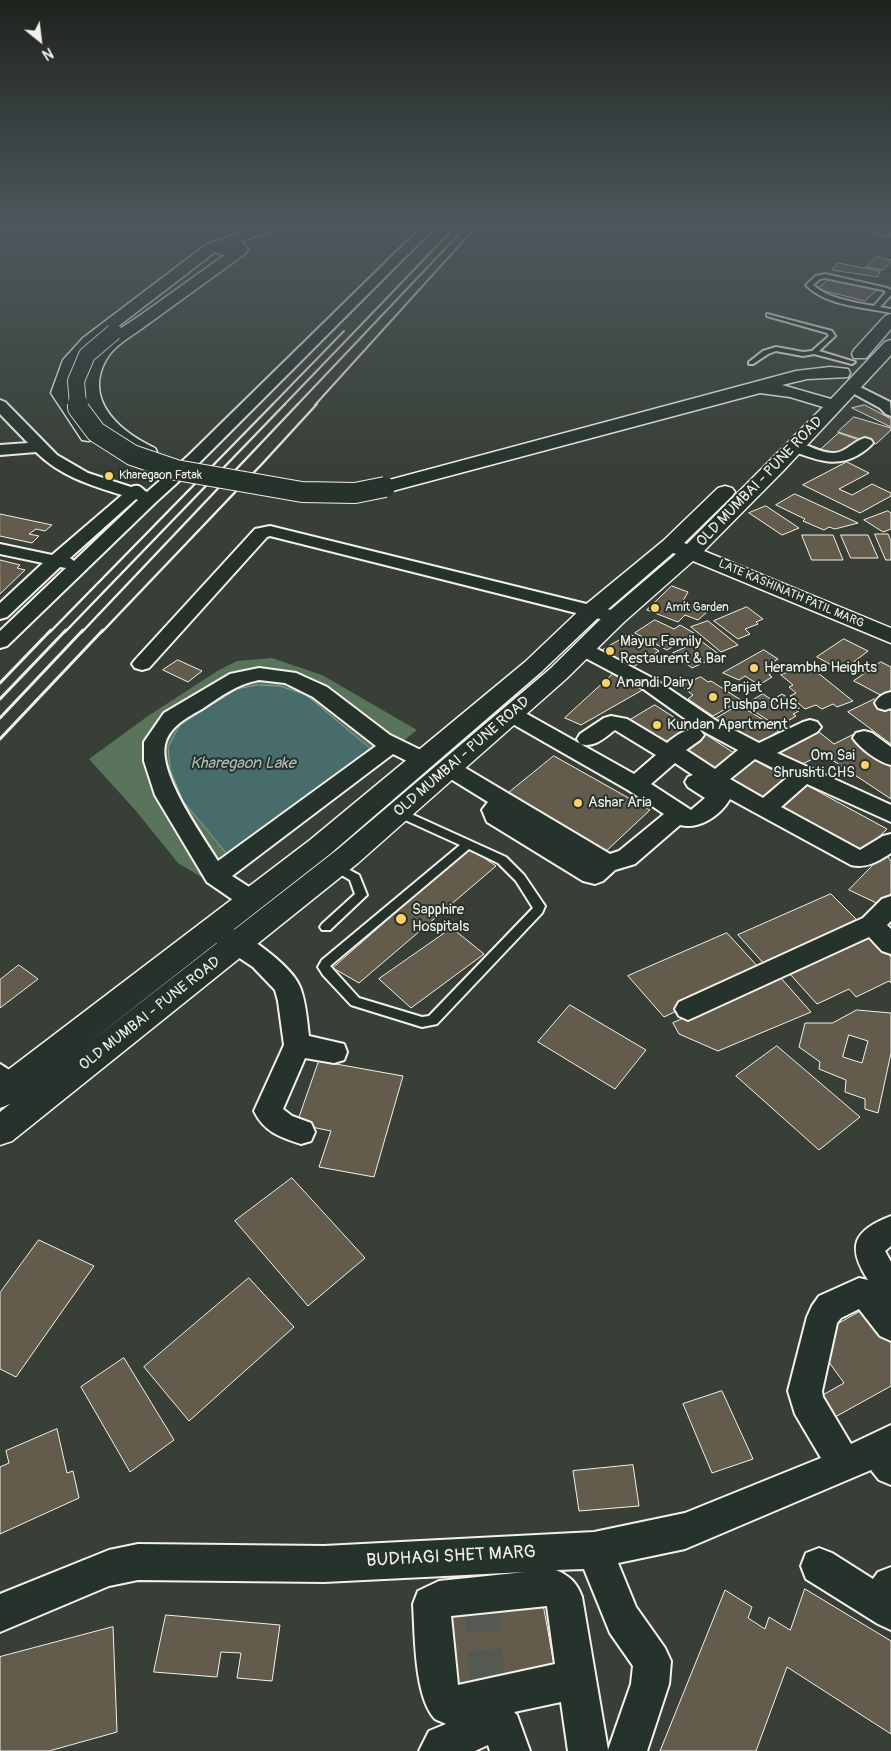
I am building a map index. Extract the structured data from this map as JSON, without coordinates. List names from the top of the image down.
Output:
{
  "streets": {
    "street": ["OLD MUMBAI - PUNE ROAD", "LATE KASHINATH PATIL MARG", "BUDHAGI SHET MARG"]
  },
  "crossings": [
    ["OLD MUMBAI - PUNE ROAD", "LATE KASHINATH PATIL MARG"]
  ],
  "water": ["Kharegaon Lake"],
  "places": [
    "Kharegaon Fatak",
    "Amit Garden",
    "Mayur Family Restaurent & Bar",
    "Herambha Heights",
    "Anandi Dairy",
    "Parijat Pushpa CHS.",
    "Kundan Apartment",
    "Om Sai Shrushti CHS",
    "Ashar Aria",
    "Sapphire Hospitals"
  ],
  "north": "bottom right"
}
